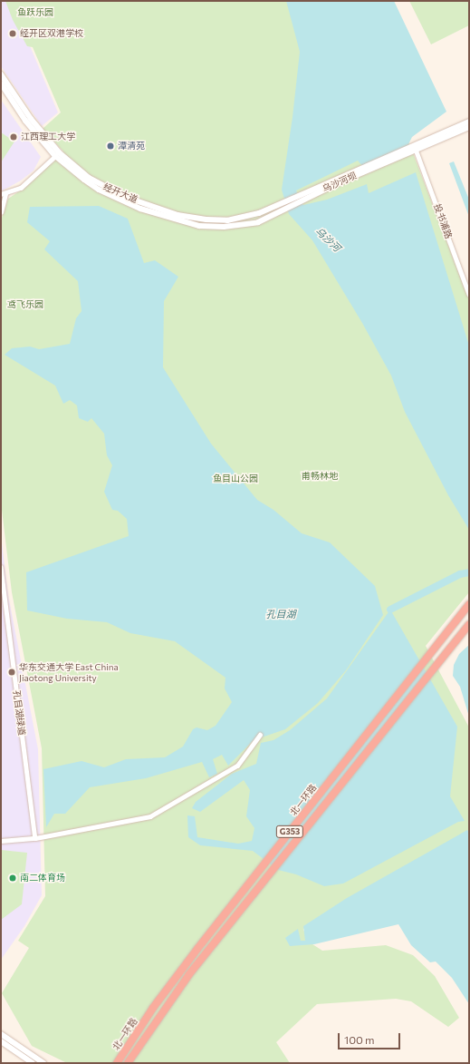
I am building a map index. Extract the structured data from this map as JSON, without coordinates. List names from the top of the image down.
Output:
{
  "streets": {
    "highway": ["北一环路", "G353"],
    "main road": ["乌沙河坝", "经开大道"],
    "street": ["投书浦路", "孔目湖绿道"]
  },
  "crossings": [
    ["乌沙河坝", "经开大道"],
    ["乌沙河坝", "投书浦路"]
  ],
  "water": ["乌沙河", "孔目湖"],
  "parks": [
    "鱼跃乐园",
    "鸢飞乐园",
    "甫畅林地",
    "鱼目山公园"
  ],
  "places": [
    "经开区双港学校",
    "江西理工大学",
    "潭清苑",
    "华东交通大学 East China Jiaotong University",
    "南二体育场"
  ],
  "scale_bar": "100 m"
}
